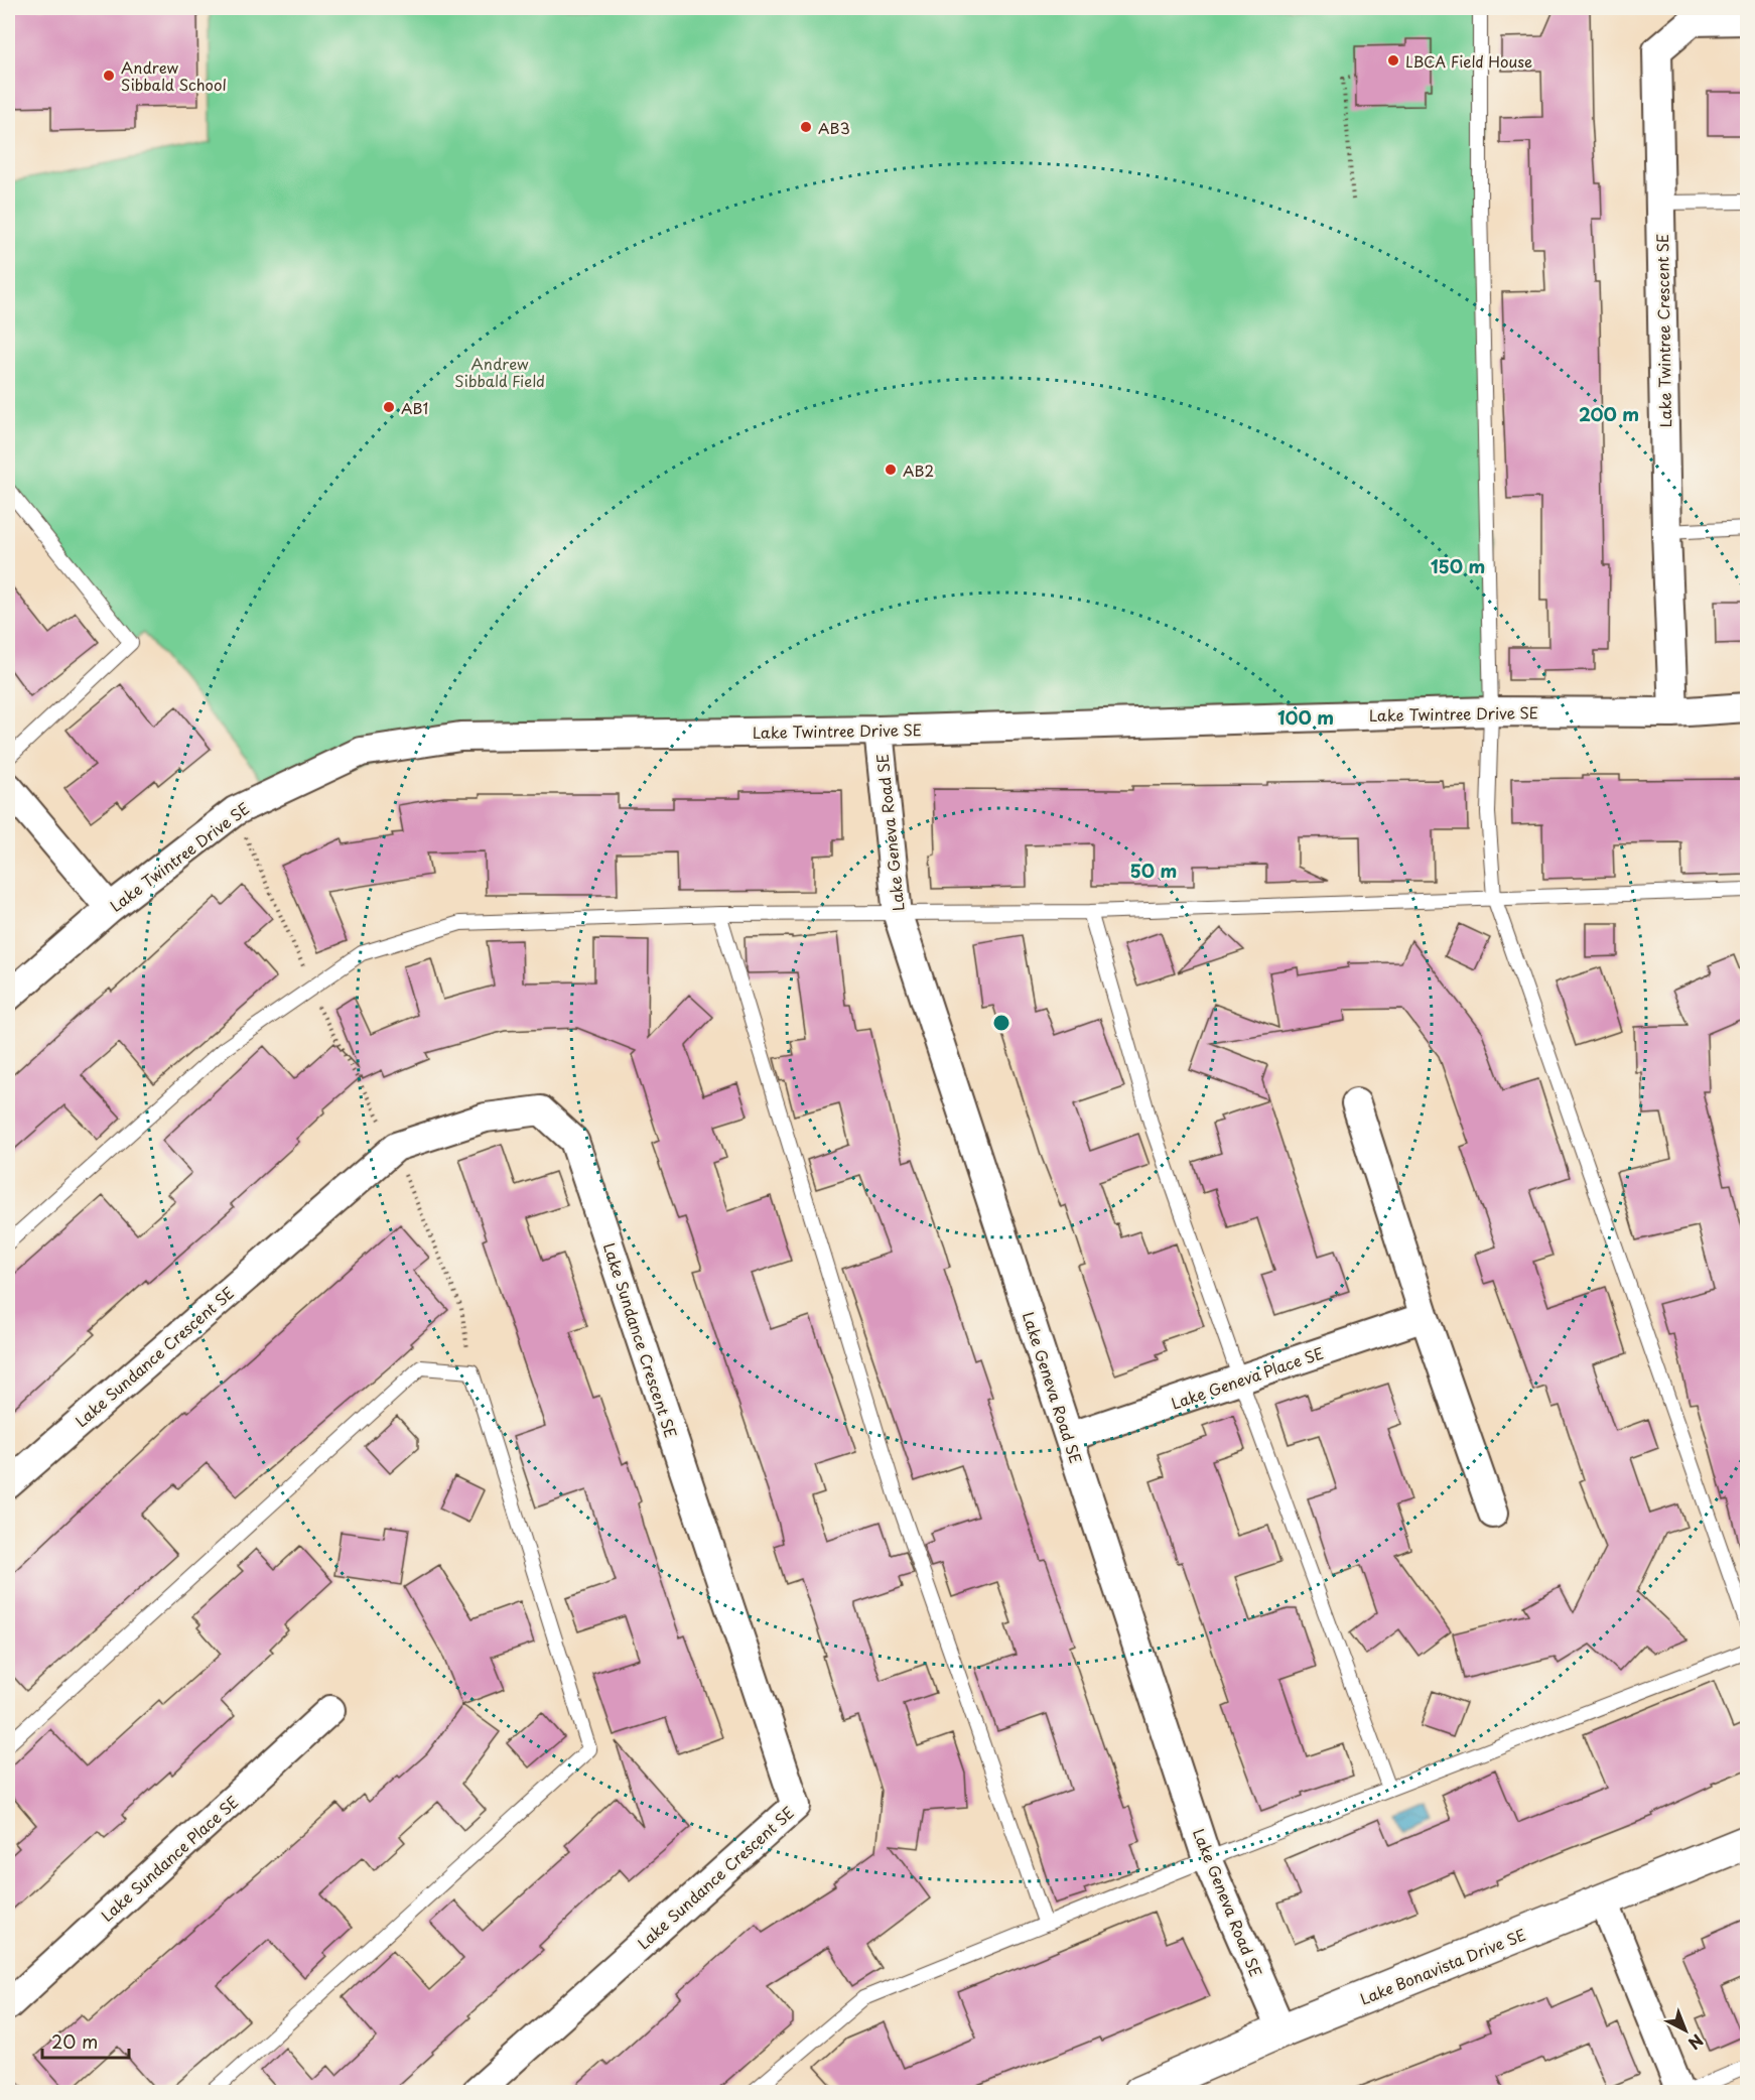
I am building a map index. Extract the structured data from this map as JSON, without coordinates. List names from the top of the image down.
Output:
{
  "streets": {
    "street": [
      "Lake Twintree Crescent SE",
      "Lake Twintree Drive SE",
      "Lake Geneva Road SE",
      "Lake Sundance Crescent SE",
      "Lake Geneva Place SE",
      "Lake Sundance Place SE",
      "Lake Bonavista Drive SE"
    ]
  },
  "crossings": [
    ["Lake Twintree Crescent SE", "Lake Twintree Drive SE"],
    ["Lake Twintree Drive SE", "Lake Geneva Road SE"],
    ["Lake Geneva Road SE", "Lake Geneva Place SE"],
    ["Lake Geneva Road SE", "Lake Bonavista Drive SE"]
  ],
  "parks": ["Andrew Sibbald Field"],
  "places": [
    "LBCA Field House",
    "Andrew Sibbald School",
    "AB3",
    "AB1",
    "AB2"
  ],
  "scale_bar": "20 m",
  "north": "bottom right",
  "rings": [
    "200 m",
    "150 m",
    "100 m",
    "50 m"
  ]
}
